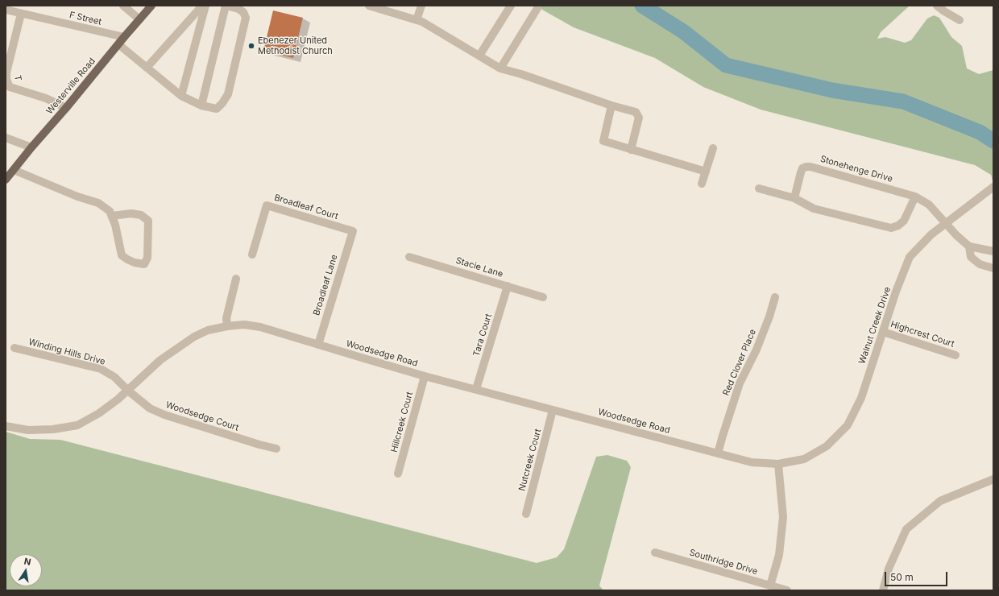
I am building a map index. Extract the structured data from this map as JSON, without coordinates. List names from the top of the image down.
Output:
{
  "streets": {
    "main road": ["Westerville Road"],
    "street": [
      "F Street",
      "T",
      "Stonehenge Drive",
      "Broadleaf Court",
      "Stacie Lane",
      "Broadleaf Lane",
      "Walnut Creek Drive",
      "Highcrest Court",
      "Tara Court",
      "Winding Hills Drive",
      "Woodsedge Road",
      "Red Clover Place",
      "Woodsedge Court",
      "Hillcreek Court",
      "Nutcreek Court",
      "Southridge Drive"
    ]
  },
  "crossings": [
    ["F Street", "T"],
    ["F Street", "Westerville Road"],
    ["T", "Westerville Road"],
    ["Stonehenge Drive", "Walnut Creek Drive"],
    ["Broadleaf Court", "Broadleaf Lane"],
    ["Stacie Lane", "Tara Court"],
    ["Broadleaf Lane", "Woodsedge Road"],
    ["Walnut Creek Drive", "Highcrest Court"],
    ["Walnut Creek Drive", "Woodsedge Road"],
    ["Tara Court", "Woodsedge Road"],
    ["Winding Hills Drive", "Woodsedge Road"],
    ["Winding Hills Drive", "Woodsedge Court"],
    ["Woodsedge Road", "Red Clover Place"],
    ["Woodsedge Road", "Woodsedge Court"],
    ["Woodsedge Road", "Hillcreek Court"],
    ["Woodsedge Road", "Nutcreek Court"]
  ],
  "places": ["Ebenezer United Methodist Church"],
  "scale_bar": "50 m",
  "north": "top"
}
